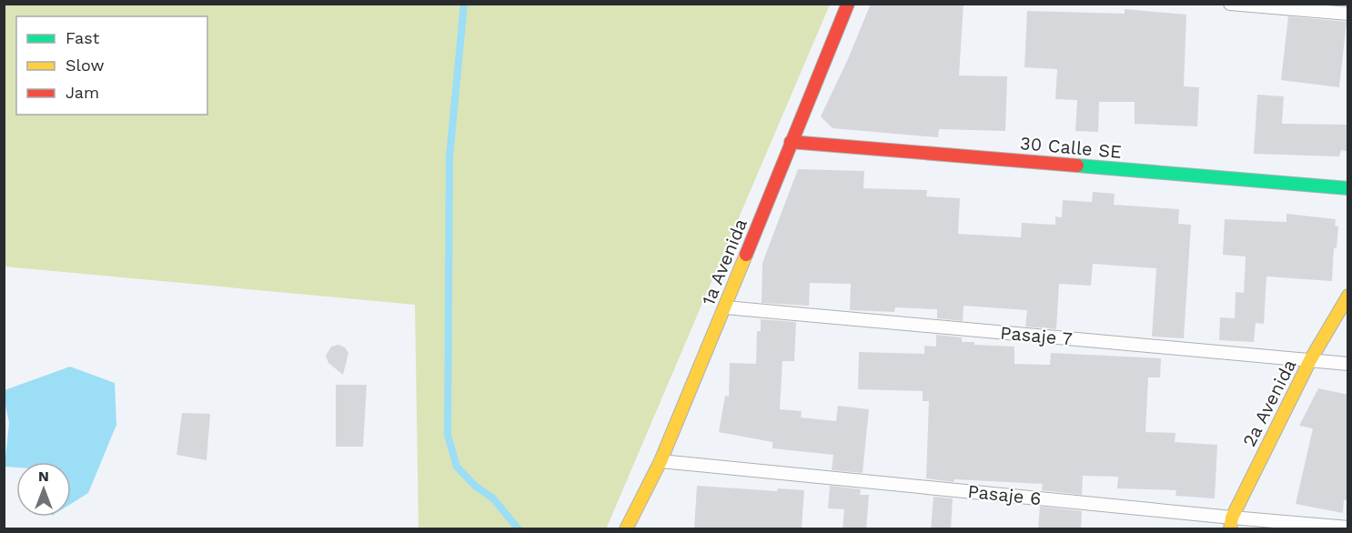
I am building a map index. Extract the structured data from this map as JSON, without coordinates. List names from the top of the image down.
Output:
{
  "streets": {
    "street": ["30 Calle SE", "1a Avenida", "2a Avenida"],
    "lane": ["Pasaje 7", "Pasaje 6"]
  },
  "crossings": [
    ["30 Calle SE", "1a Avenida"],
    ["1a Avenida", "Pasaje 7"],
    ["1a Avenida", "Pasaje 6"],
    ["Pasaje 7", "2a Avenida"],
    ["2a Avenida", "Pasaje 6"]
  ],
  "legend": ["Fast", "Slow", "Jam"],
  "north": "top"
}
